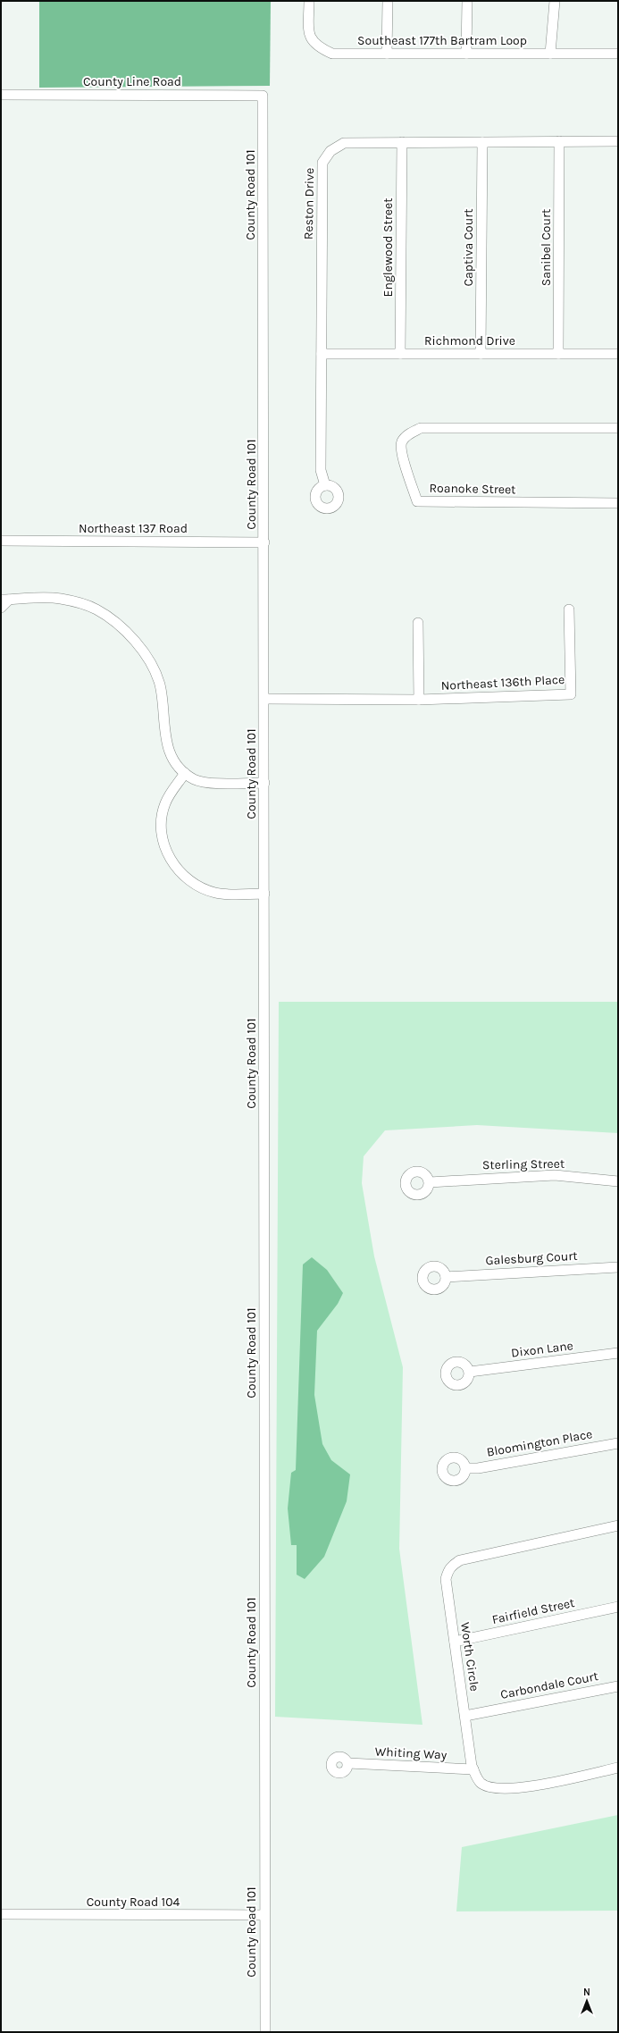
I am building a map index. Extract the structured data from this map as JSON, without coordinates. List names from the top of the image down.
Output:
{
  "streets": {
    "street": [
      "Southeast 177th Bartram Loop",
      "County Line Road",
      "County Road 101",
      "Reston Drive",
      "Englewood Street",
      "Captiva Court",
      "Sanibel Court",
      "Richmond Drive",
      "Roanoke Street",
      "Northeast 137 Road",
      "Northeast 136th Place",
      "Sterling Street",
      "Galesburg Court",
      "Dixon Lane",
      "Bloomington Place",
      "Fairfield Street",
      "Worth Circle",
      "Carbondale Court",
      "Whiting Way",
      "County Road 104"
    ]
  },
  "crossings": [
    ["County Line Road", "County Road 101"],
    ["County Road 101", "Northeast 137 Road"],
    ["County Road 101", "Northeast 136th Place"],
    ["County Road 101", "County Road 104"],
    ["Reston Drive", "Englewood Street"],
    ["Reston Drive", "Captiva Court"],
    ["Reston Drive", "Sanibel Court"],
    ["Reston Drive", "Richmond Drive"],
    ["Englewood Street", "Richmond Drive"],
    ["Captiva Court", "Richmond Drive"],
    ["Sanibel Court", "Richmond Drive"],
    ["Fairfield Street", "Worth Circle"],
    ["Worth Circle", "Carbondale Court"],
    ["Worth Circle", "Whiting Way"]
  ],
  "north": "top"
}
